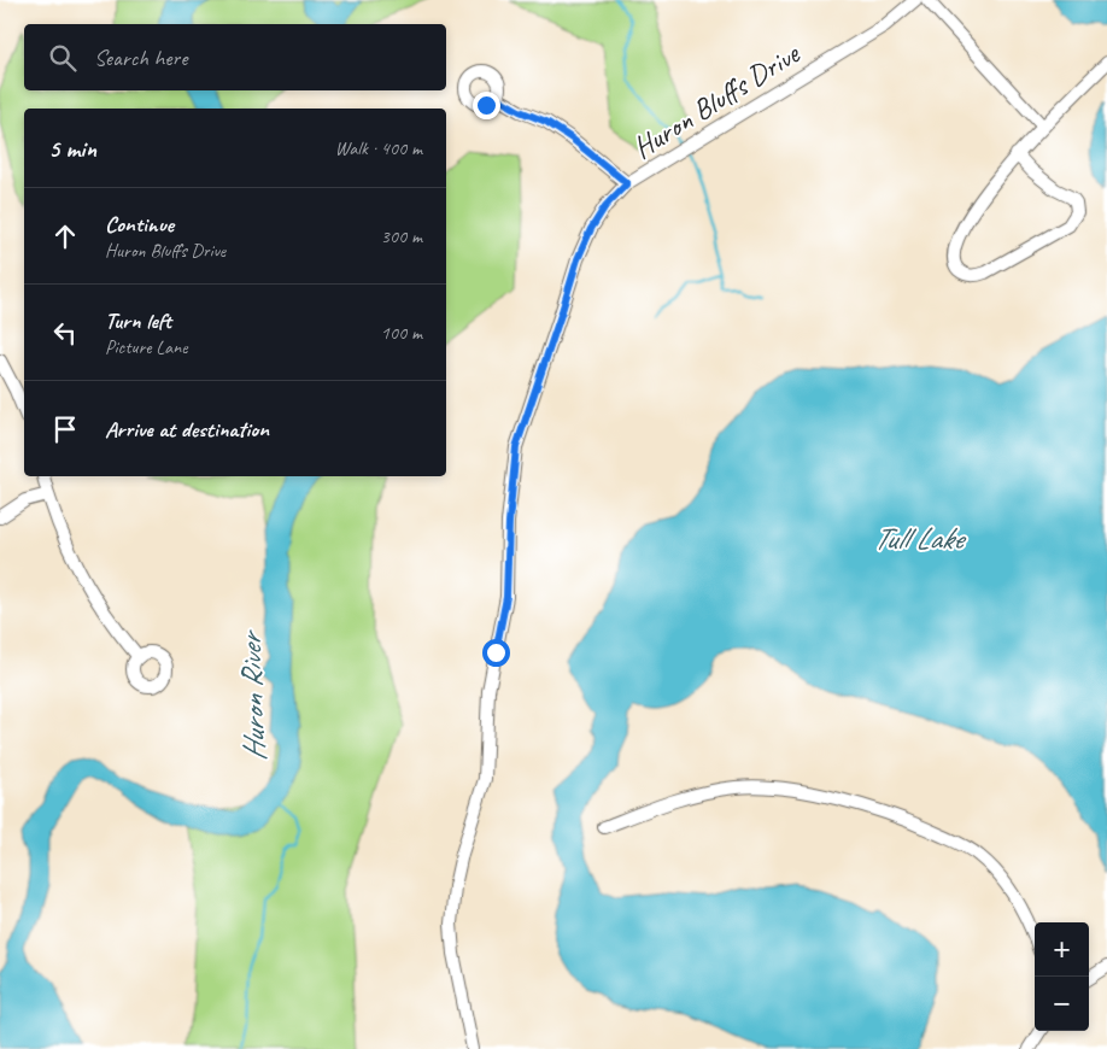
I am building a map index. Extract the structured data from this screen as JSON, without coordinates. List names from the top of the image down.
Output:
{
  "streets": {
    "street": ["Huron Bluffs Drive"]
  },
  "water": ["Tull Lake", "Huron River"],
  "page": {
    "search": "Search here",
    "heading": ["5 min", "Walk · 400 m"],
    "list": [
      ["Continue", "Huron Bluffs Drive", "300 m"],
      ["Turn left", "Picture Lane", "100 m"],
      "Arrive at destination"
    ],
    "map_buttons": ["+", "−"]
  }
}
